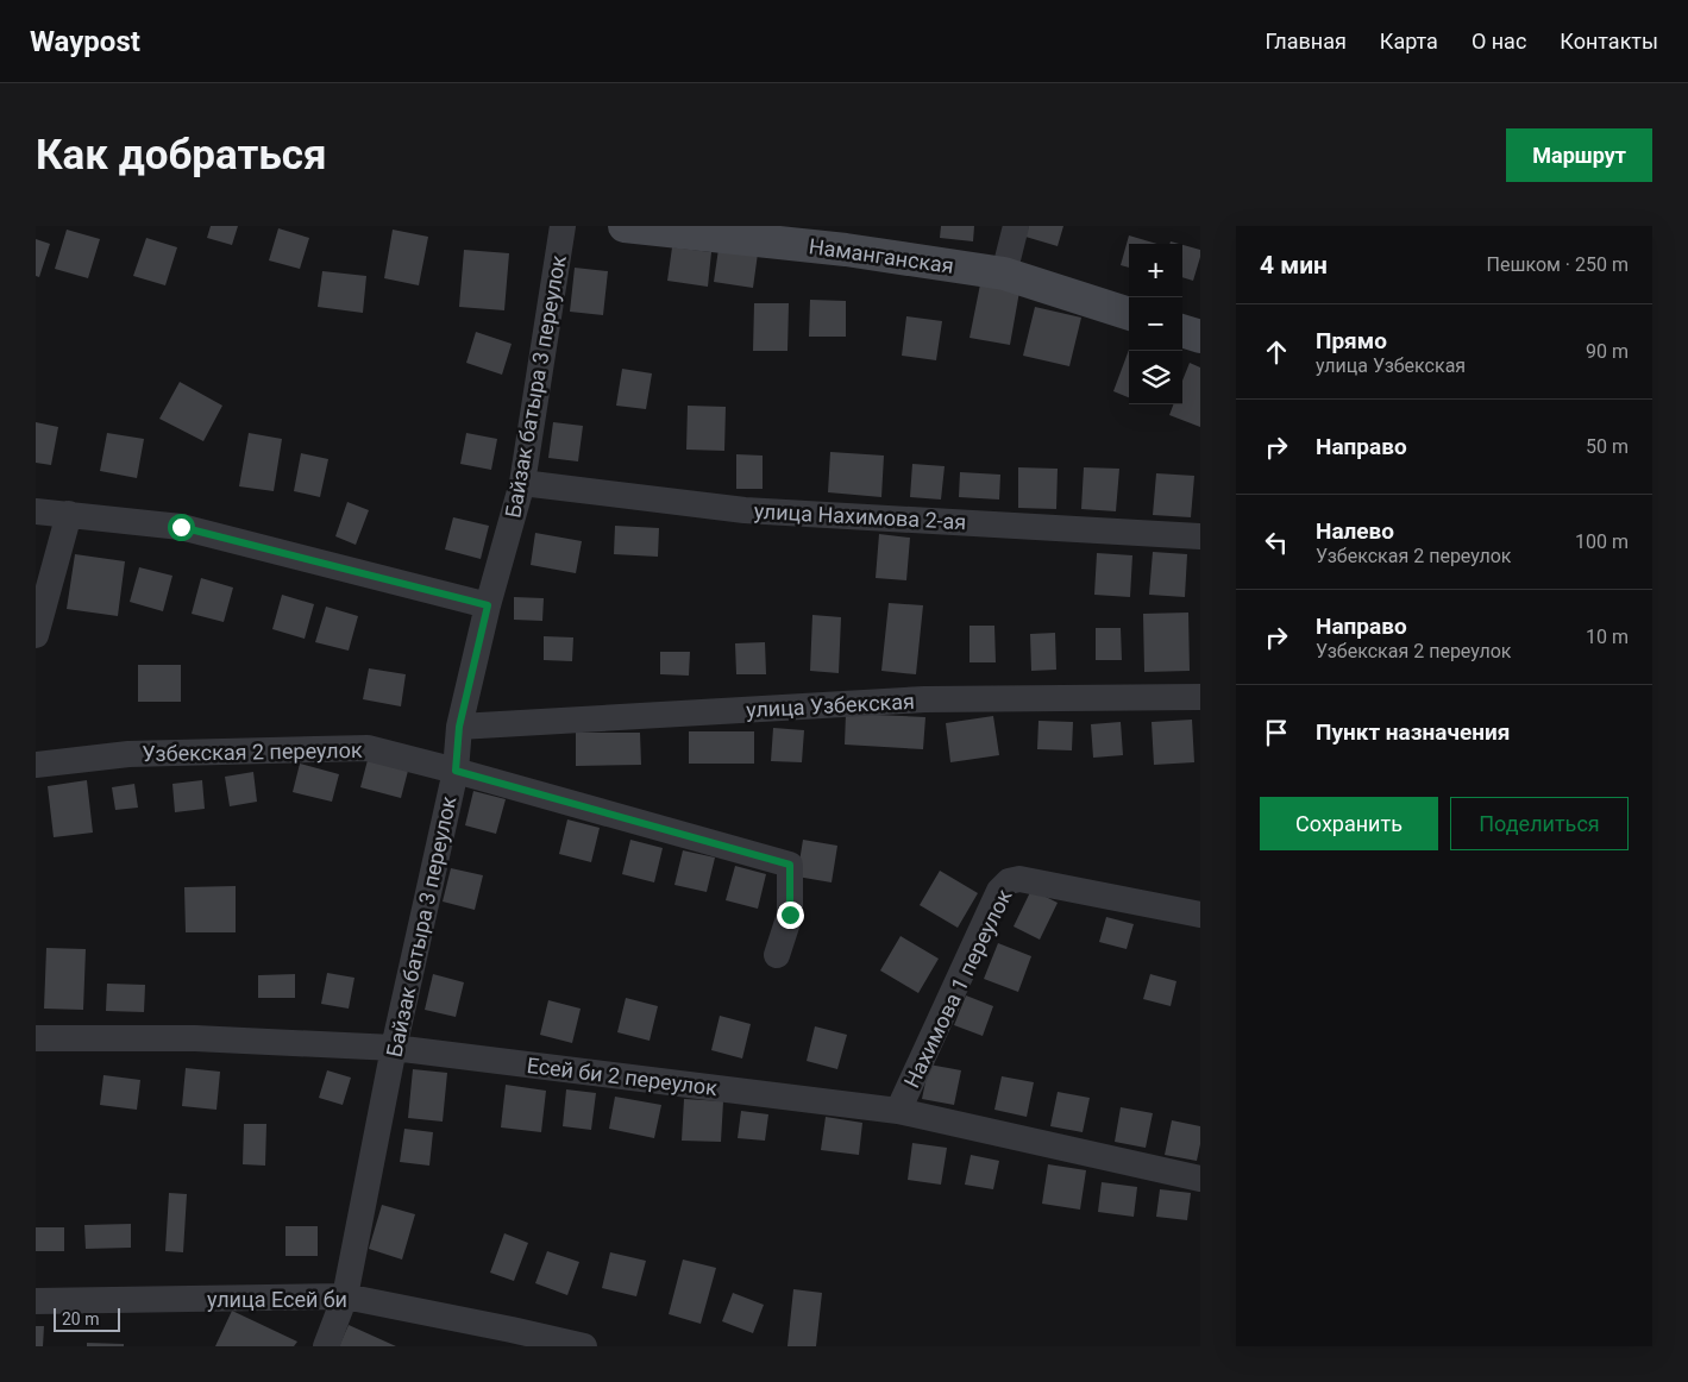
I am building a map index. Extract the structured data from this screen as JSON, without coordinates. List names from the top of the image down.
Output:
{
  "streets": {
    "street": [
      "Наманганская",
      "Байзак батыра 3 переулок",
      "улица Нахимова 2-ая",
      "улица Узбекская",
      "Узбекская 2 переулок",
      "Нахимова 1 переулок",
      "Есей би 2 переулок",
      "улица Есей би"
    ]
  },
  "crossings": [
    ["Байзак батыра 3 переулок", "улица Нахимова 2-ая"],
    ["Байзак батыра 3 переулок", "улица Узбекская"],
    ["Байзак батыра 3 переулок", "Узбекская 2 переулок"],
    ["Байзак батыра 3 переулок", "Есей би 2 переулок"],
    ["Байзак батыра 3 переулок", "улица Есей би"],
    ["Нахимова 1 переулок", "Есей би 2 переулок"]
  ],
  "scale_bar": "20 m",
  "page": {
    "header": "Waypost",
    "nav": [
      "Главная",
      "Карта",
      "О нас",
      "Контакты"
    ],
    "buttons": [
      "Маршрут",
      ["Сохранить", "Поделиться"]
    ],
    "title": "Как добраться",
    "heading": ["4 мин", "Пешком · 250 m"],
    "map_buttons": ["+", "−"],
    "list": [
      ["Прямо", "улица Узбекская", "90 m"],
      ["Направо", "50 m"],
      ["Налево", "Узбекская 2 переулок", "100 m"],
      ["Направо", "Узбекская 2 переулок", "10 m"],
      "Пункт назначения"
    ],
    "scale": "20 m"
  }
}
